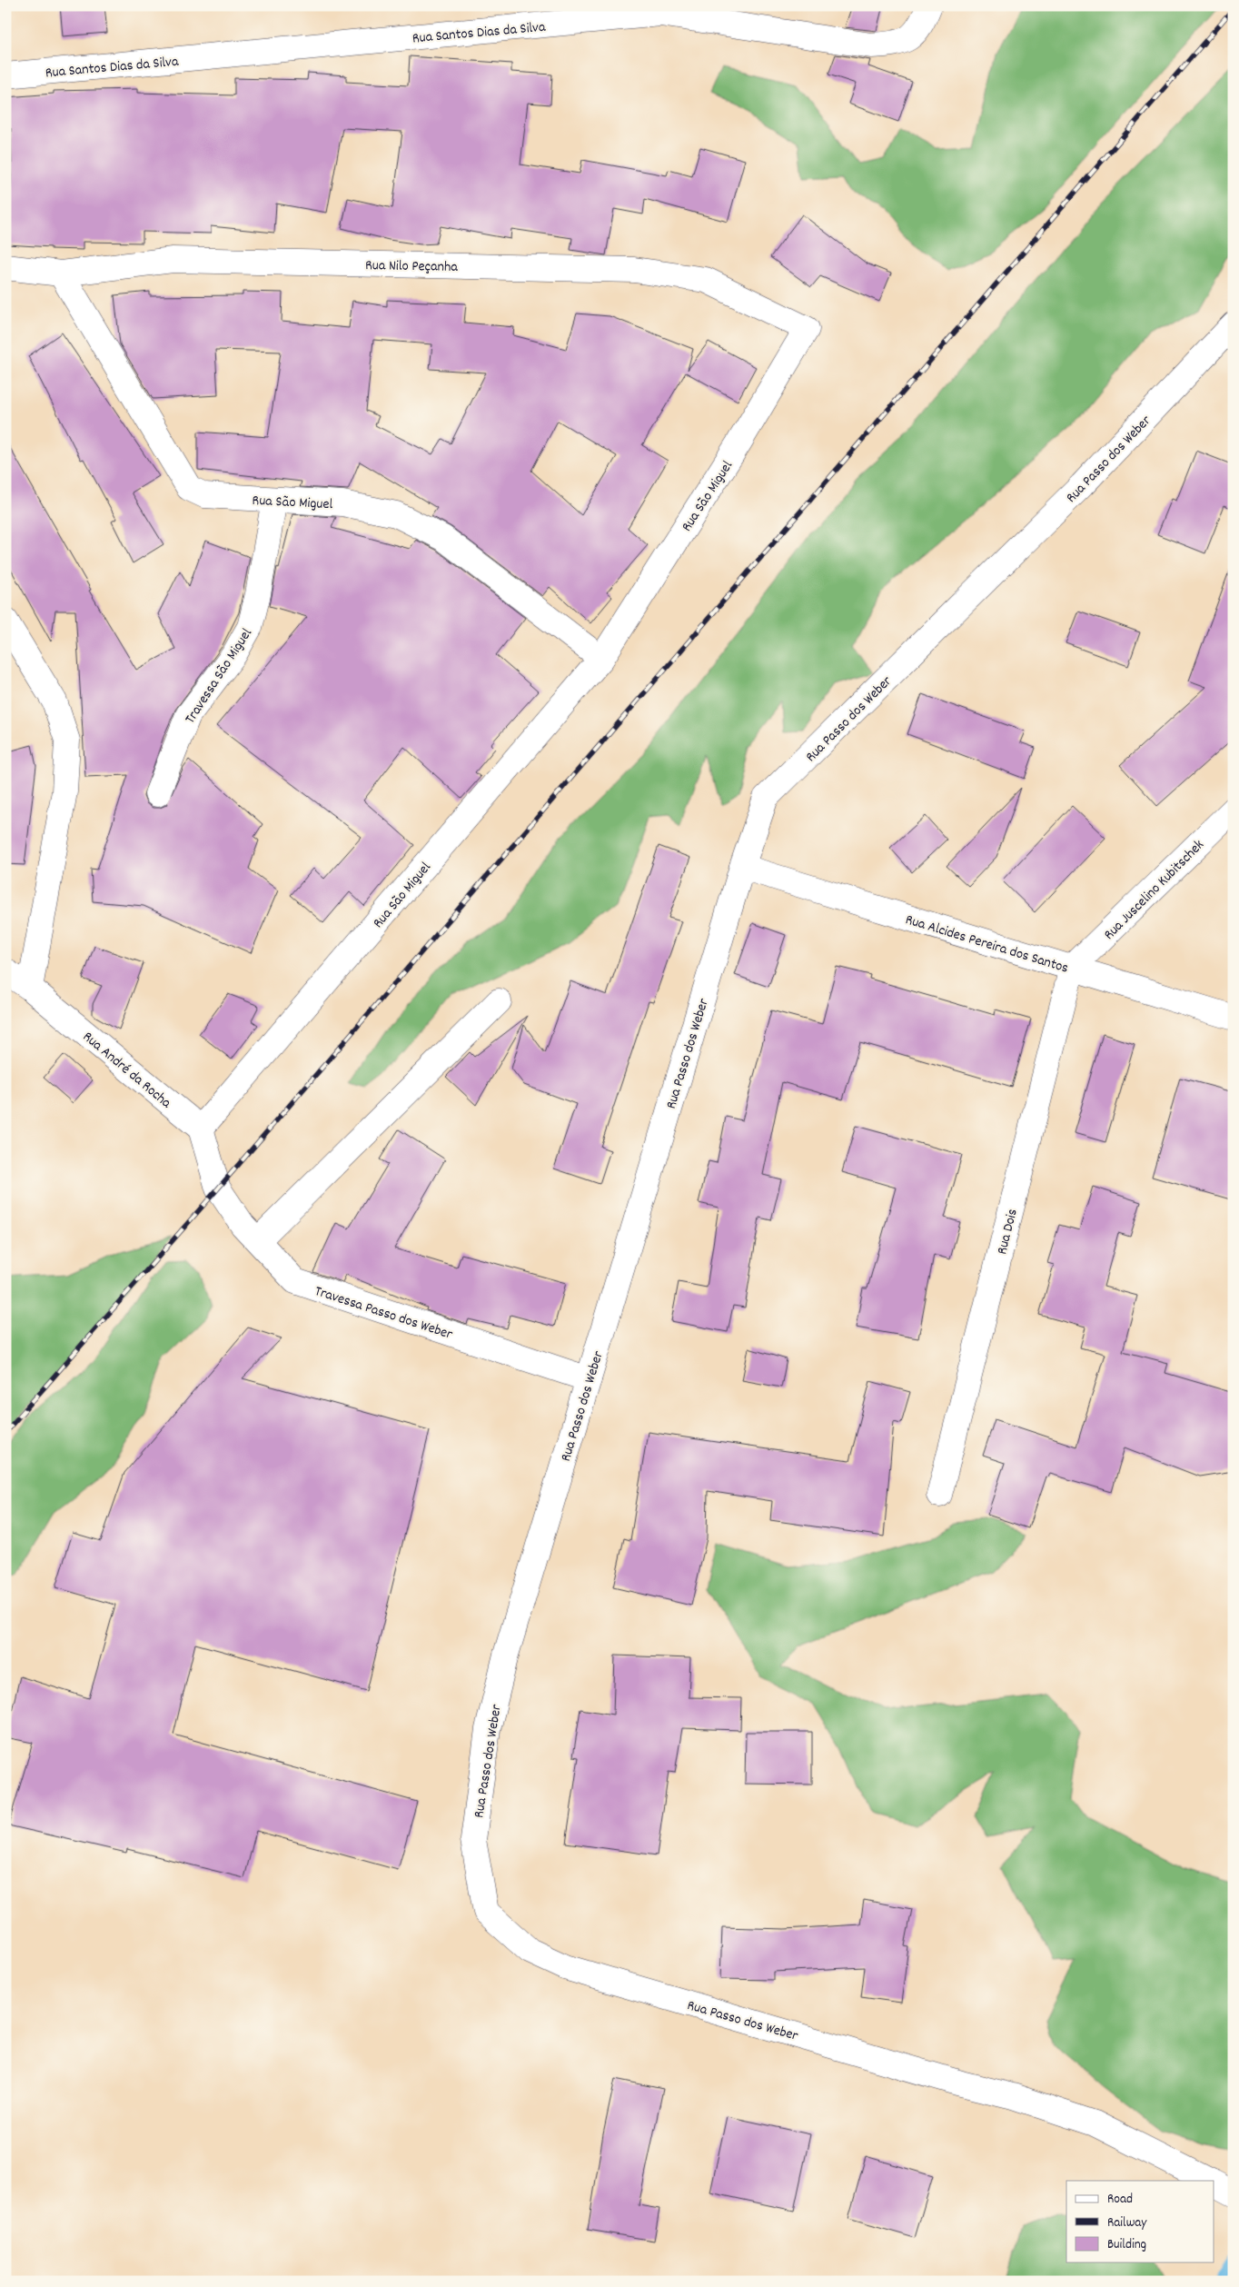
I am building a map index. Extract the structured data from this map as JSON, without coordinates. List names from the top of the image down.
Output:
{
  "streets": {
    "street": [
      "Rua Santos Dias da Silva",
      "Rua Nilo Peçanha",
      "Rua Passo dos Weber",
      "Rua São Miguel",
      "Travessa São Miguel",
      "Rua Juscelino Kubitschek",
      "Rua Alcides Pereira dos Santos",
      "Rua André da Rocha",
      "Rua Dois",
      "Travessa Passo dos Weber"
    ]
  },
  "crossings": [
    ["Rua Nilo Peçanha", "Rua São Miguel"],
    ["Rua Passo dos Weber", "Rua Alcides Pereira dos Santos"],
    ["Rua Passo dos Weber", "Travessa Passo dos Weber"],
    ["Rua São Miguel", "Travessa São Miguel"],
    ["Rua São Miguel", "Rua André da Rocha"],
    ["Rua São Miguel", "Travessa Passo dos Weber"],
    ["Rua Juscelino Kubitschek", "Rua Alcides Pereira dos Santos"],
    ["Rua Juscelino Kubitschek", "Rua Dois"],
    ["Rua Alcides Pereira dos Santos", "Rua Dois"],
    ["Rua André da Rocha", "Travessa Passo dos Weber"]
  ],
  "legend": ["Road", "Railway", "Building"]
}
